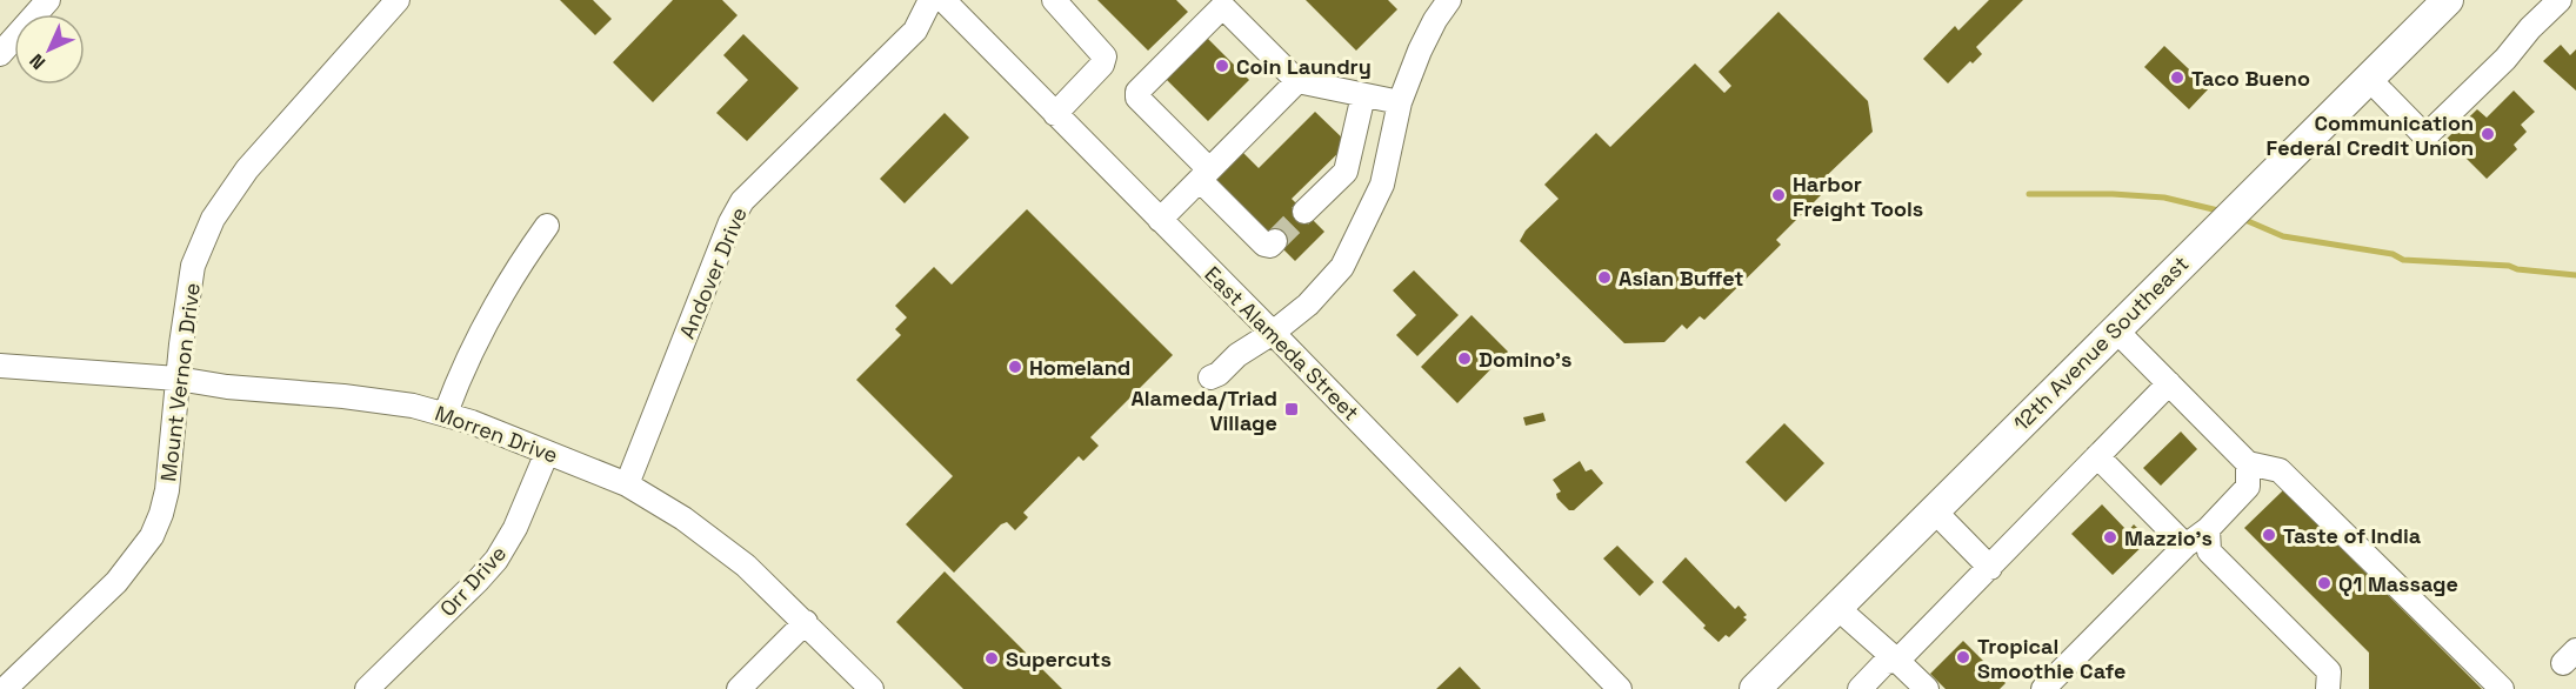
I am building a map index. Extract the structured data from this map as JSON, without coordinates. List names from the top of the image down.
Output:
{
  "streets": {
    "main road": ["12th Avenue Southeast"],
    "street": [
      "Andover Drive",
      "East Alameda Street",
      "Mount Vernon Drive",
      "Morren Drive",
      "Orr Drive"
    ]
  },
  "crossings": [
    ["Andover Drive", "Morren Drive"],
    ["Mount Vernon Drive", "Morren Drive"],
    ["Morren Drive", "Orr Drive"]
  ],
  "places": {
    "other": [
      "Coin Laundry",
      "Taco Bueno",
      "Communication Federal Credit Union",
      "Harbor Freight Tools",
      "Asian Buffet",
      "Domino's",
      "Homeland",
      "Taste of India",
      "Mazzio's",
      "Q1 Massage",
      "Tropical Smoothie Cafe",
      "Supercuts"
    ],
    "transit": ["Alameda/Triad Village"]
  },
  "north": "bottom left"
}
